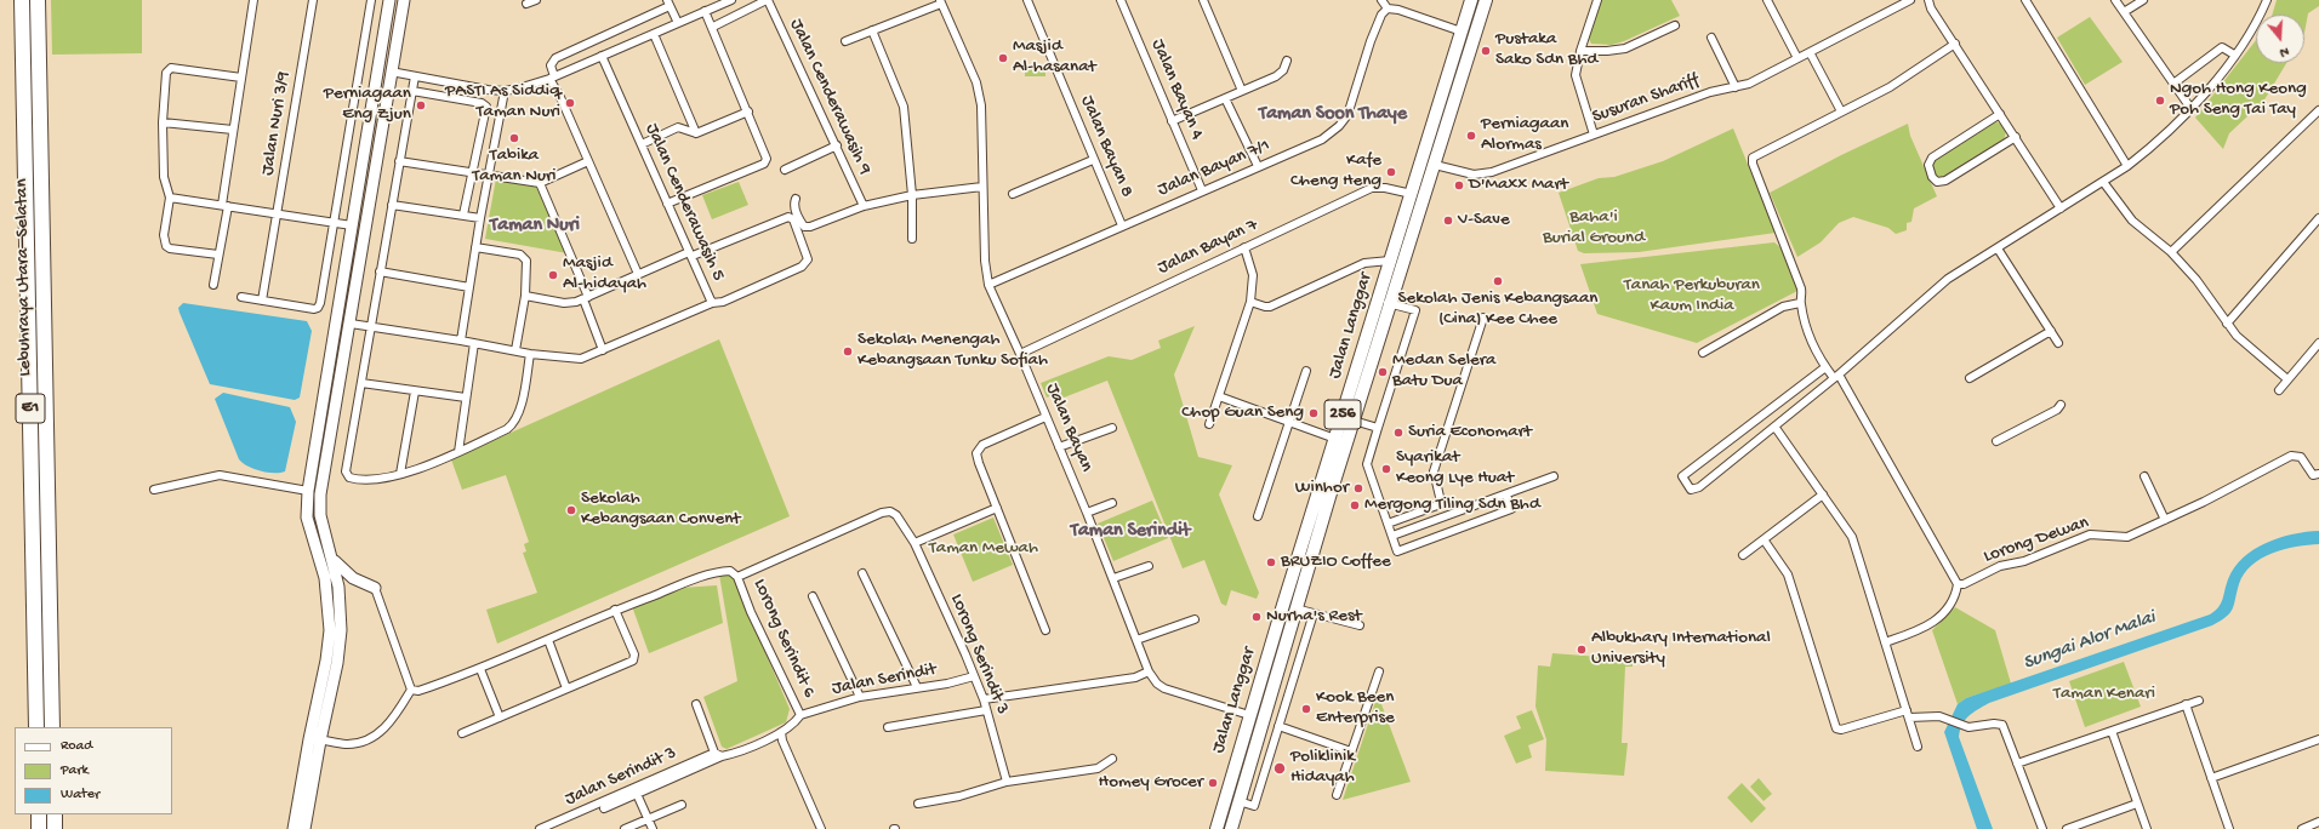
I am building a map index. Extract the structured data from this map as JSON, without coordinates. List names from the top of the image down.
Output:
{
  "streets": {
    "highway": ["Lebuhraya Utara–Selatan", "E1"],
    "main road": ["Jalan Langgar", "256"],
    "street": [
      "Jalan Bayan 4",
      "Jalan Cenderawasih 9",
      "Susuran Shariff",
      "Jalan Nuri 3/9",
      "Jalan Bayan 8",
      "Jalan Bayan 7/1",
      "Jalan Cenderawasih 5",
      "Jalan Bayan 7",
      "Jalan Bayan",
      "Lorong Dewan",
      "Lorong Serindit 6",
      "Lorong Serindit 3",
      "Jalan Serindit",
      "Jalan Serindit 3"
    ]
  },
  "crossings": [
    ["Jalan Bayan 4", "Jalan Bayan 7/1"],
    ["Susuran Shariff", "Jalan Langgar"],
    ["Jalan Bayan 8", "Jalan Bayan 7/1"],
    ["Jalan Bayan 7/1", "Jalan Bayan"],
    ["Jalan Bayan 7", "Jalan Langgar"],
    ["Jalan Bayan 7", "Jalan Bayan"],
    ["Jalan Langgar", "Jalan Bayan"],
    ["Lorong Serindit 6", "Lorong Serindit 3"],
    ["Lorong Serindit 6", "Jalan Serindit"],
    ["Lorong Serindit 3", "Jalan Serindit"]
  ],
  "districts": ["Taman Soon Thaye", "Taman Nuri", "Taman Serindit"],
  "water": ["Sungai Alor Malai"],
  "parks": [
    "Baha'i Burial Ground",
    "Tanah Perkuburan Kaum India",
    "Taman Mewah",
    "Taman Kenari"
  ],
  "places": [
    "Pustaka Sako Sdn Bhd",
    "Masjid Al-hasanat",
    "Ngoh Hong Keong Poh Seng Tai Tay",
    "PASTI As Siddiq Taman Nuri",
    "Perniagaan Eng Zjun",
    "Perniagaan Alormas",
    "Tabika Taman Nuri",
    "Kafe Cheng Heng",
    "D'Maxx Mart",
    "V-Save",
    "Masjid Al-hidayah",
    "Sekolah Jenis Kebangsaan (Cina) Kee Chee",
    "Sekolah Menengah Kebangsaan Tunku Sofiah",
    "Medan Selera Batu Dua",
    "Chop Guan Seng",
    "Suria Economart",
    "Syarikat Keong Lye Huat",
    "Winhor",
    "Mergong Tiling Sdn Bhd",
    "Sekolah Kebangsaan Convent",
    "BRUZIO Coffee",
    "Nurha's Rest",
    "Albukhary International University",
    "Kook Been Enterprise",
    "Poliklinik Hidayah",
    "Homey Grocer"
  ],
  "legend": ["Road", "Park", "Water"],
  "north": "bottom"
}
